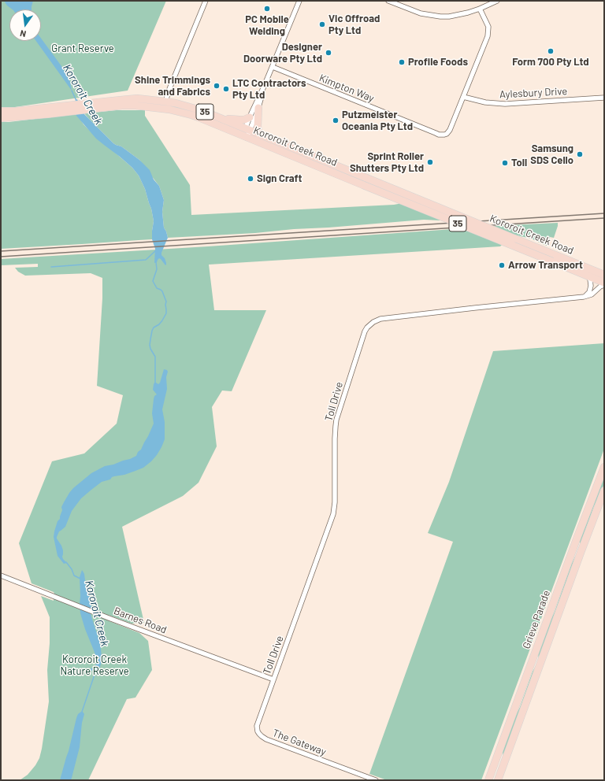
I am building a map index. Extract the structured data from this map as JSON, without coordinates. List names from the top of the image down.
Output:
{
  "streets": {
    "main road": ["35", "Kororoit Creek Road", "Grieve Parade"],
    "street": [
      "Kimpton Way",
      "Aylesbury Drive",
      "Toll Drive",
      "Barnes Road",
      "The Gateway"
    ]
  },
  "crossings": [
    ["Kimpton Way", "Aylesbury Drive"],
    ["Kororoit Creek Road", "Toll Drive"],
    ["Toll Drive", "Barnes Road"],
    ["Toll Drive", "The Gateway"]
  ],
  "water": ["Kororoit Creek"],
  "parks": ["Grant Reserve", "Kororoit Creek Nature Reserve"],
  "places": [
    "PC Mobile Welding",
    "Vic Offroad Pty Ltd",
    "Form 700 Pty Ltd",
    "Designer Doorware Pty Ltd",
    "Profile Foods",
    "Shine Trimmings and Fabrics",
    "LTC Contractors Pty Ltd",
    "Putzmeister Oceania Pty Ltd",
    "Samsung SDS Cello",
    "Sprint Roller Shutters Pty Ltd",
    "Toll",
    "Sign Craft",
    "Arrow Transport"
  ],
  "north": "bottom"
}
